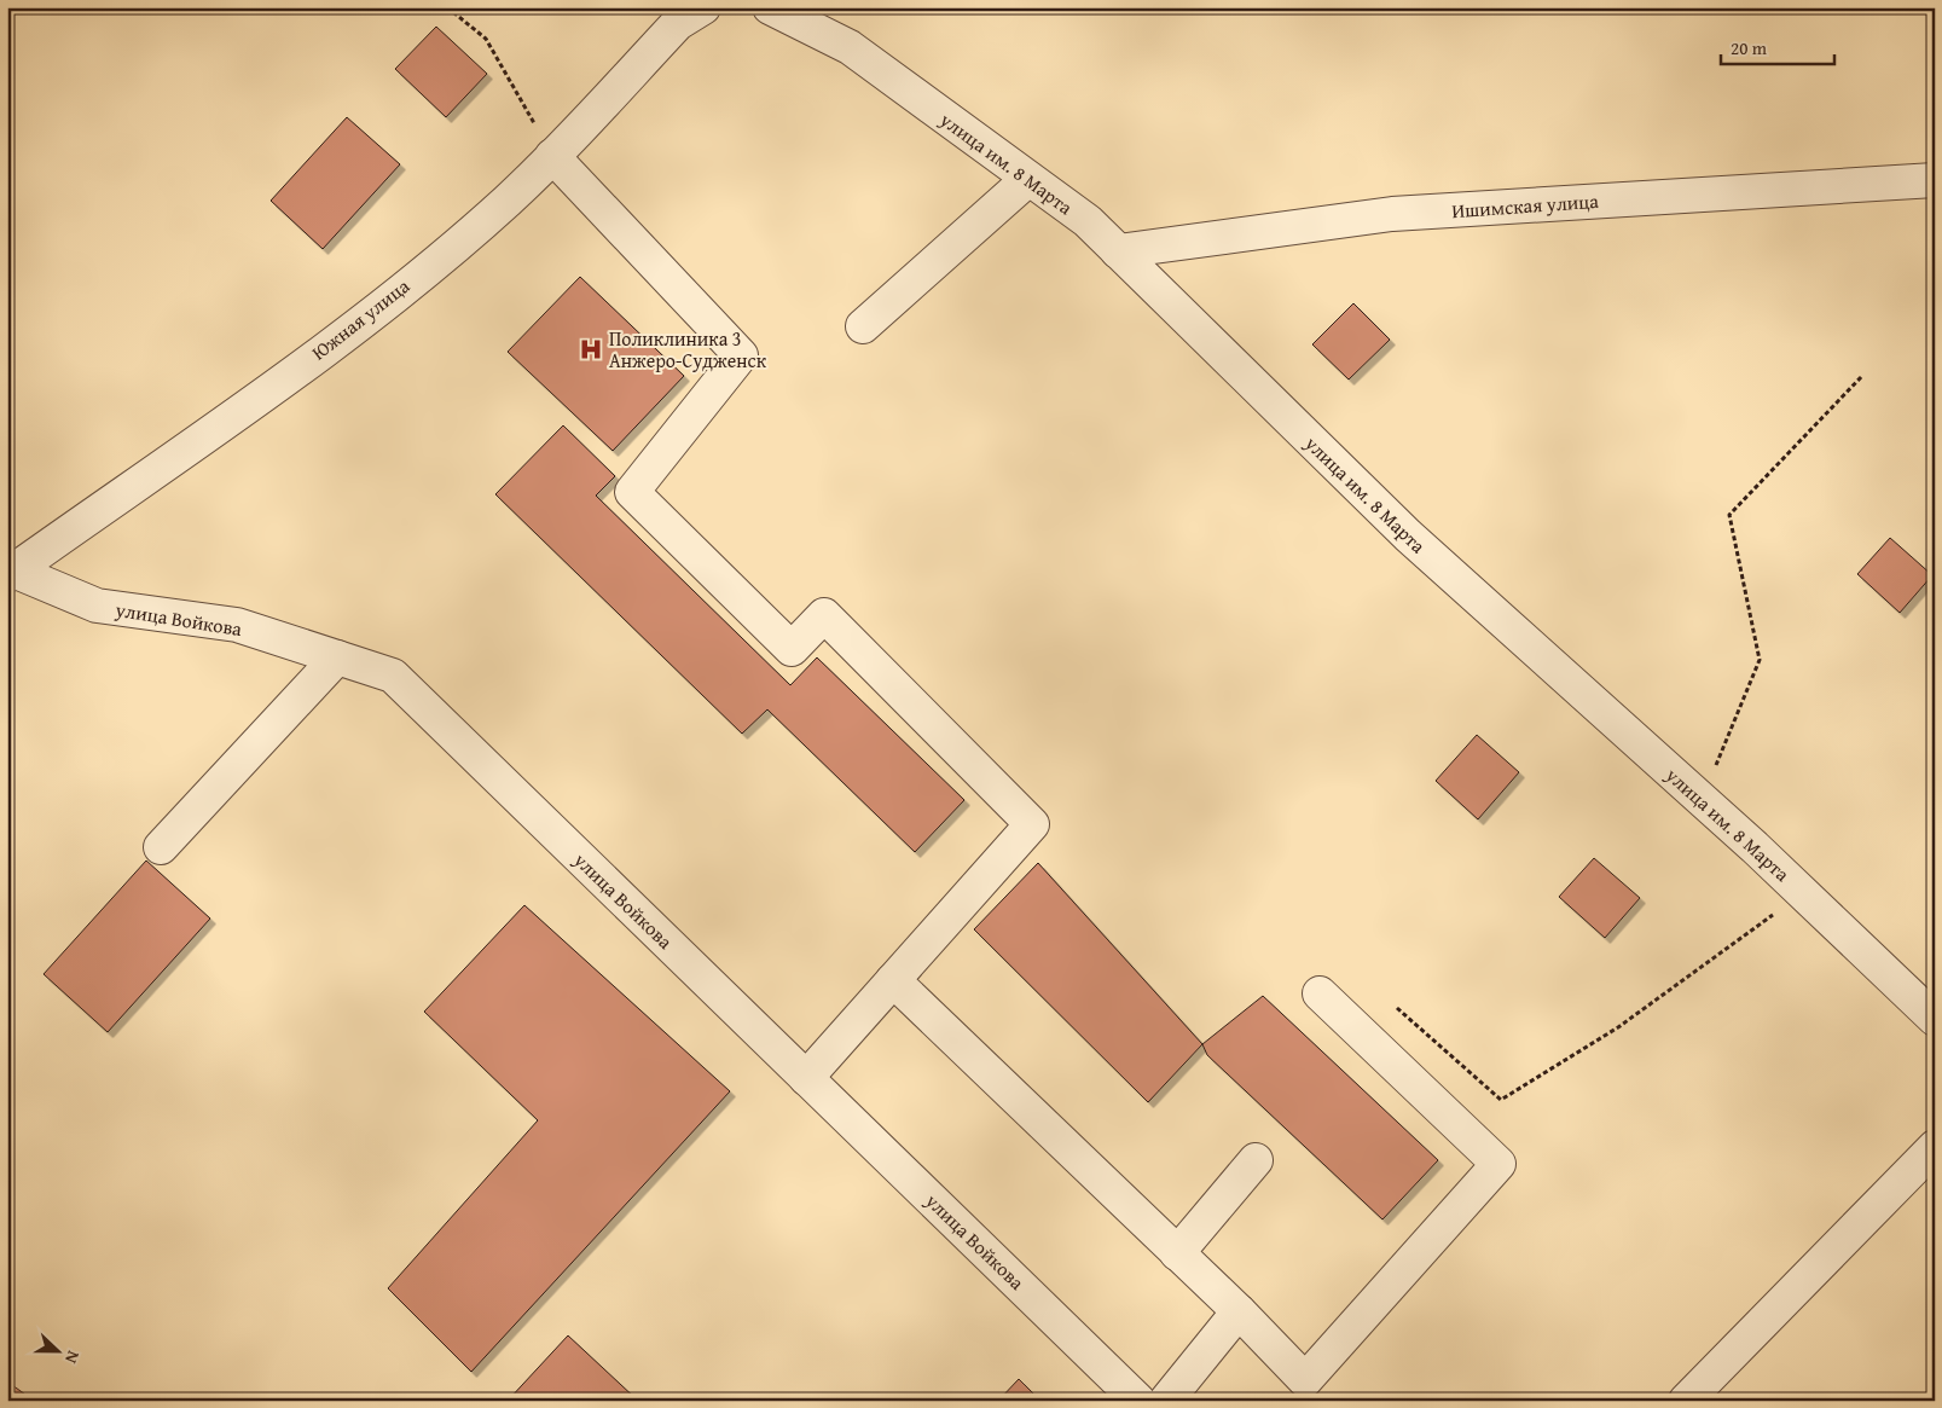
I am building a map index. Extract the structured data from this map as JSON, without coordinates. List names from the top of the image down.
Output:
{
  "streets": {
    "street": [
      "улица им. 8 Марта",
      "Ишимская улица",
      "Южная улица",
      "улица Войкова"
    ]
  },
  "crossings": [
    ["улица им. 8 Марта", "Ишимская улица"],
    ["Южная улица", "улица Войкова"]
  ],
  "places": {
    "hospital": ["Поликлиника 3 Анжеро-Судженск"]
  },
  "scale_bar": "20 m",
  "north": "right"
}
